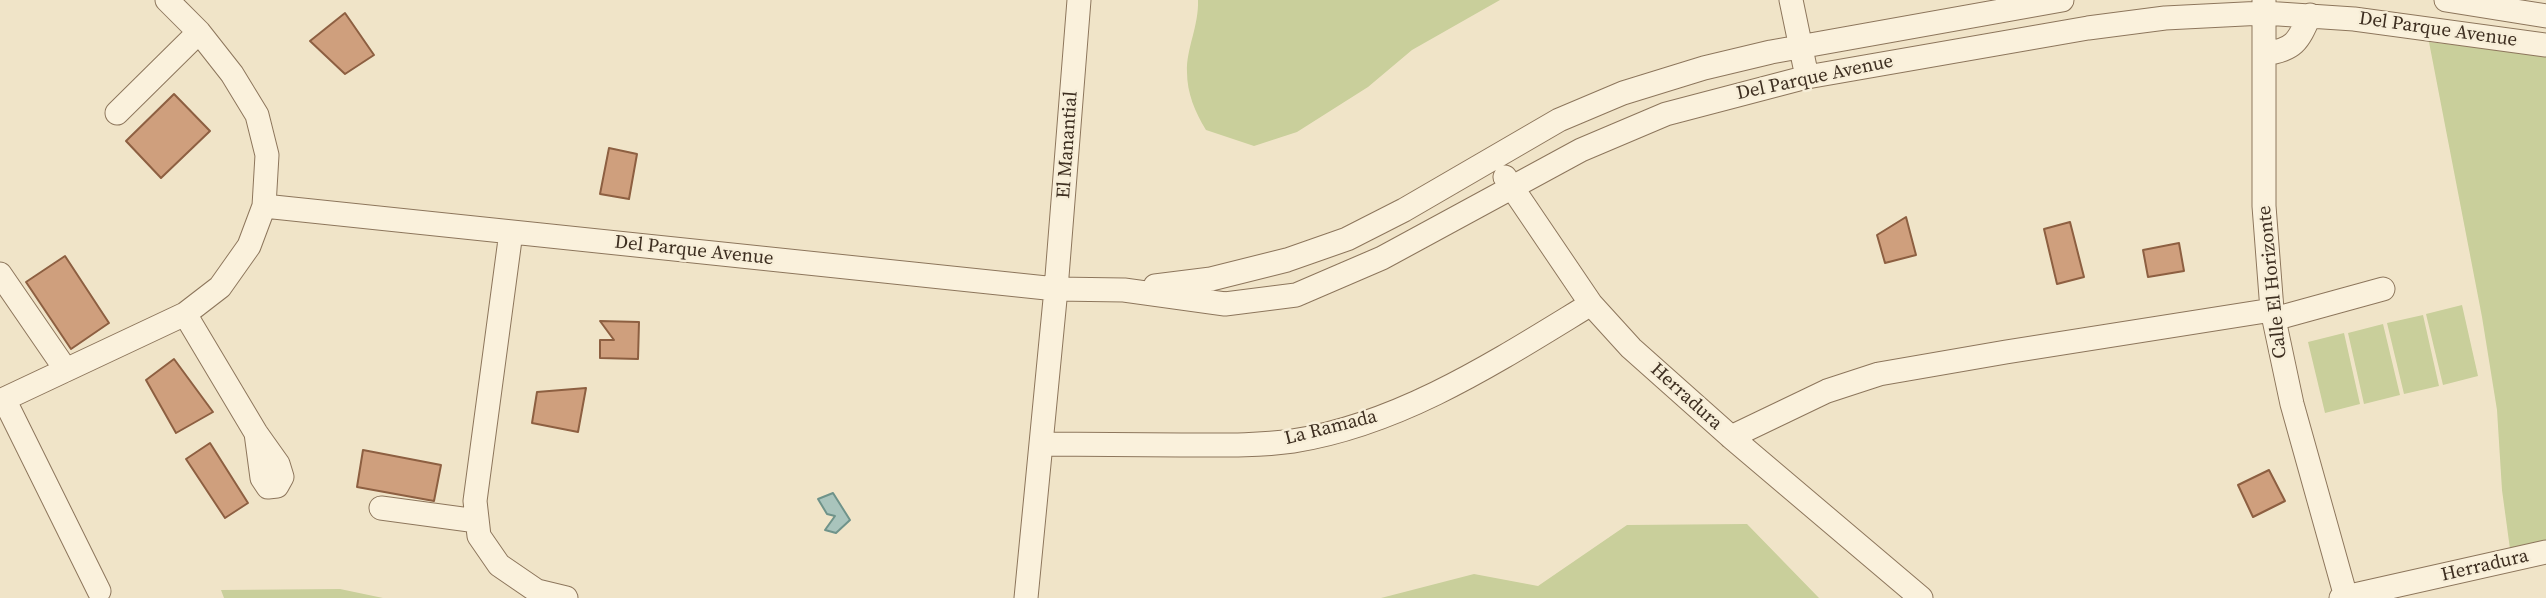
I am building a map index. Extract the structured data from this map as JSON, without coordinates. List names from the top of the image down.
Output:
{
  "streets": {
    "street": [
      "Del Parque Avenue",
      "El Manantial",
      "Calle El Horizonte",
      "Herradura",
      "La Ramada"
    ]
  },
  "crossings": [
    ["Del Parque Avenue", "El Manantial"],
    ["Del Parque Avenue", "Calle El Horizonte"],
    ["Del Parque Avenue", "Herradura"],
    ["El Manantial", "La Ramada"],
    ["Calle El Horizonte", "Herradura"],
    ["Herradura", "La Ramada"]
  ]
}
